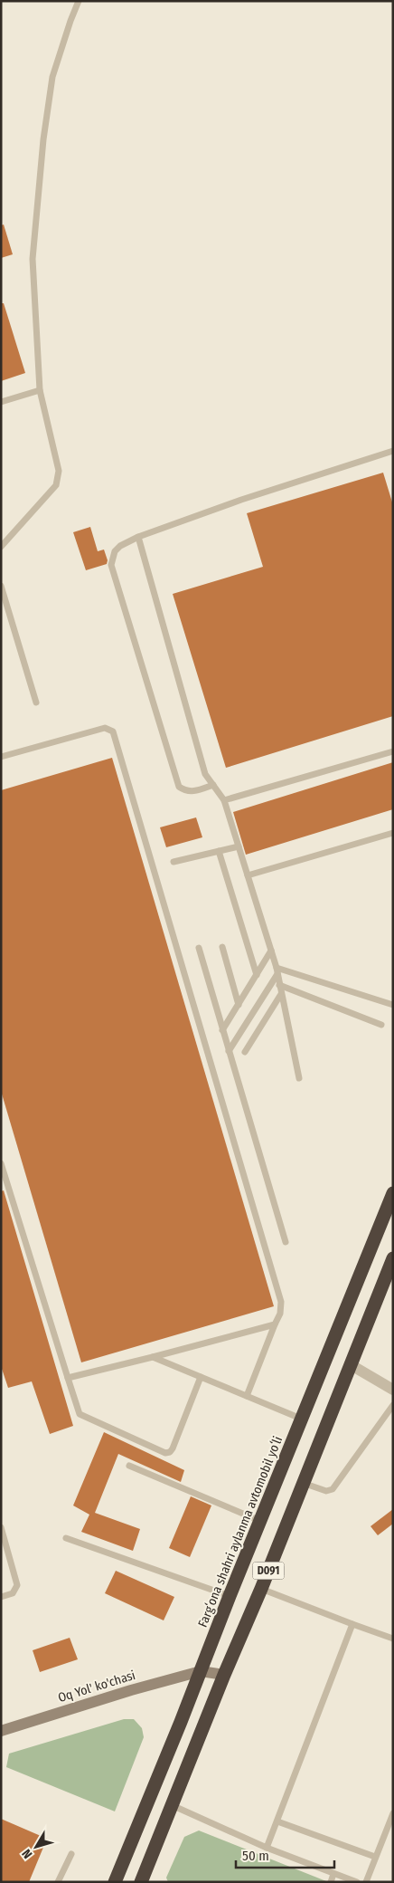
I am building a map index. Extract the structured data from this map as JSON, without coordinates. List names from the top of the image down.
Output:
{
  "streets": {
    "highway": ["Fargʻona shahri aylanma avtomobil yoʻli", "D091"],
    "street": ["Oq Yol' ko'chasi"]
  },
  "crossings": [
    ["Fargʻona shahri aylanma avtomobil yoʻli", "Oq Yol' ko'chasi"]
  ],
  "scale_bar": "50 m",
  "north": "bottom left"
}
